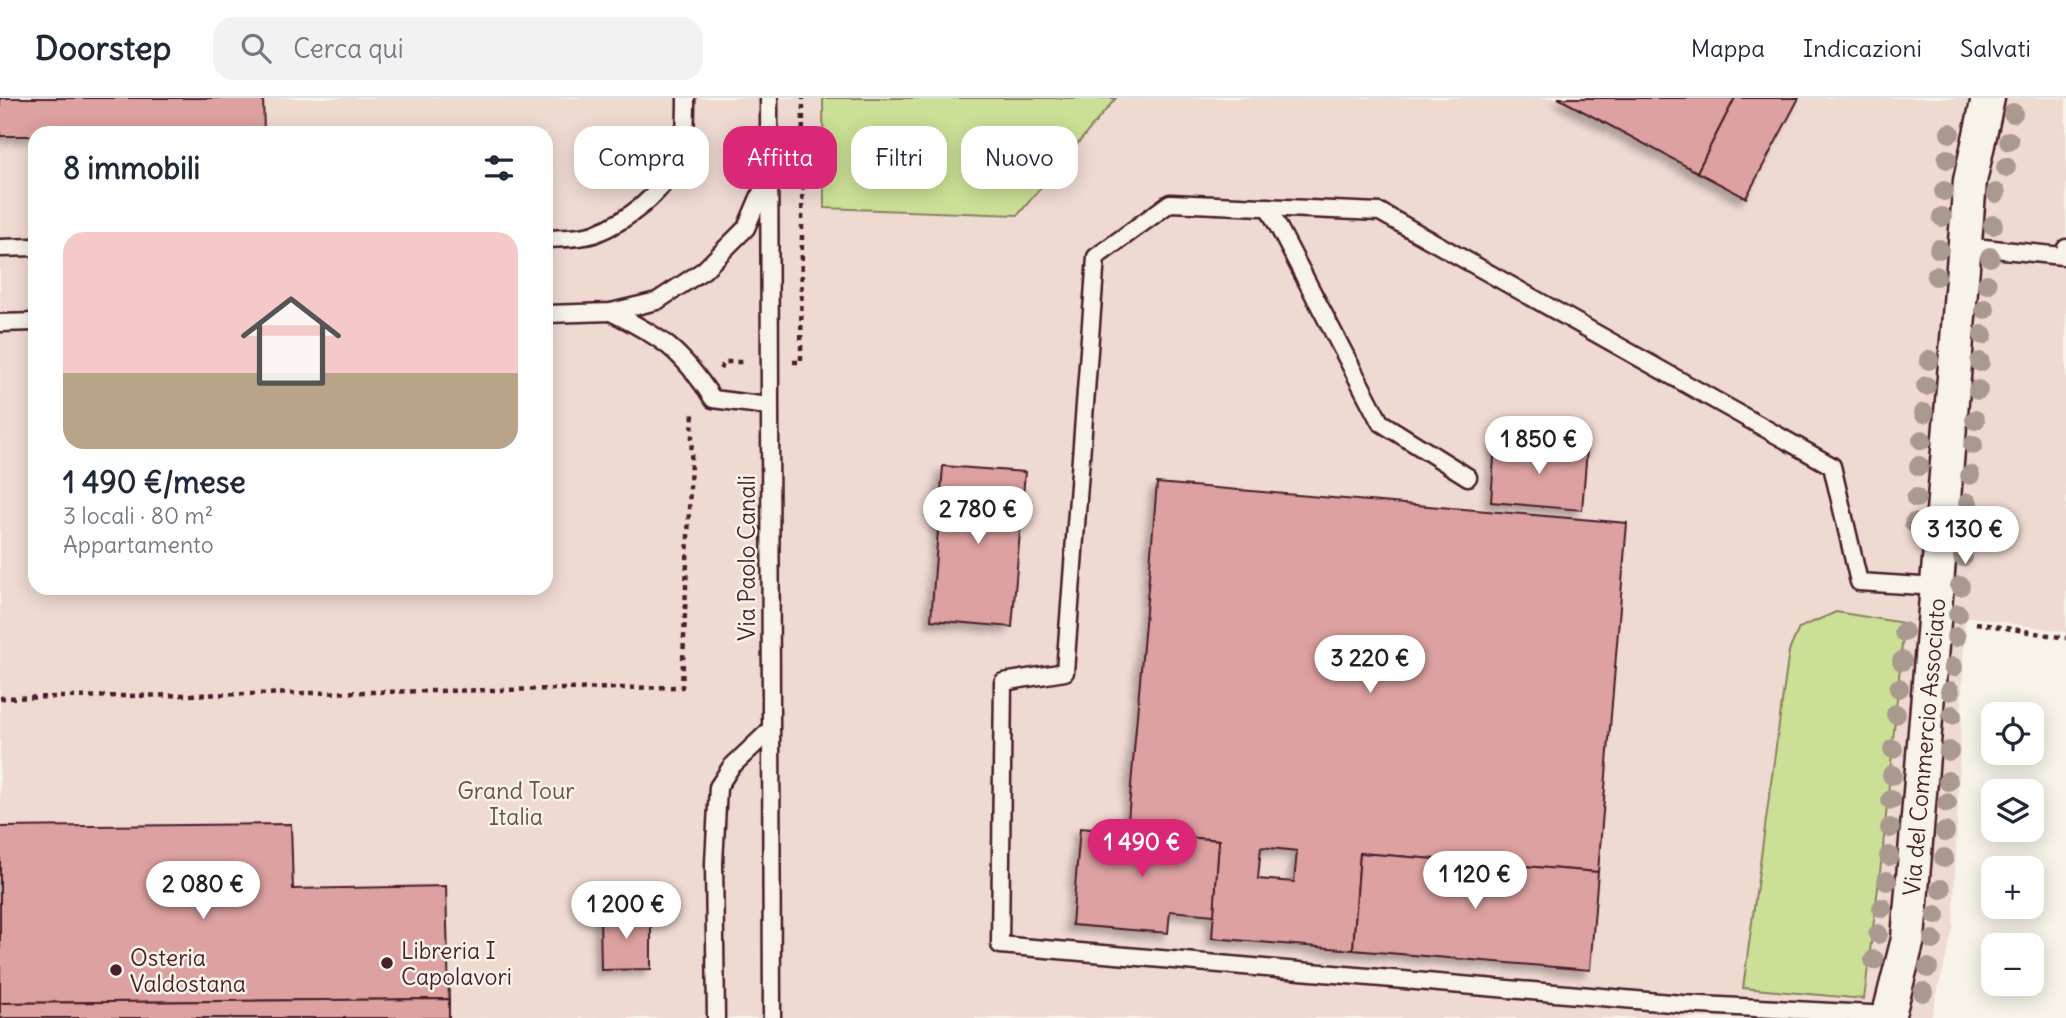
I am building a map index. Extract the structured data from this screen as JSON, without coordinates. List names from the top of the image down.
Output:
{
  "streets": {
    "street": ["Via del Commercio Associato"],
    "lane": ["Via Paolo Canali"]
  },
  "parks": ["Grand Tour Italia"],
  "places": ["Libreria I Capolavori", "Osteria Valdostana"],
  "page": {
    "header": "Doorstep",
    "search": "Cerca qui",
    "nav": ["Mappa", "Indicazioni", "Salvati"],
    "chip": [
      "Compra",
      "Affitta",
      "Filtri",
      "Nuovo"
    ],
    "heading": "8 immobili",
    "list": [
      {
        "name": "1 490 €/mese",
        "note": "3 locali · 80 m² · Appartamento"
      }
    ],
    "price": [
      "1 850 €",
      "2 780 €",
      "3 130 €",
      "3 220 €",
      "1 490 €",
      "1 120 €",
      "2 080 €",
      "1 200 €"
    ],
    "map_buttons": ["+", "−"]
  }
}
